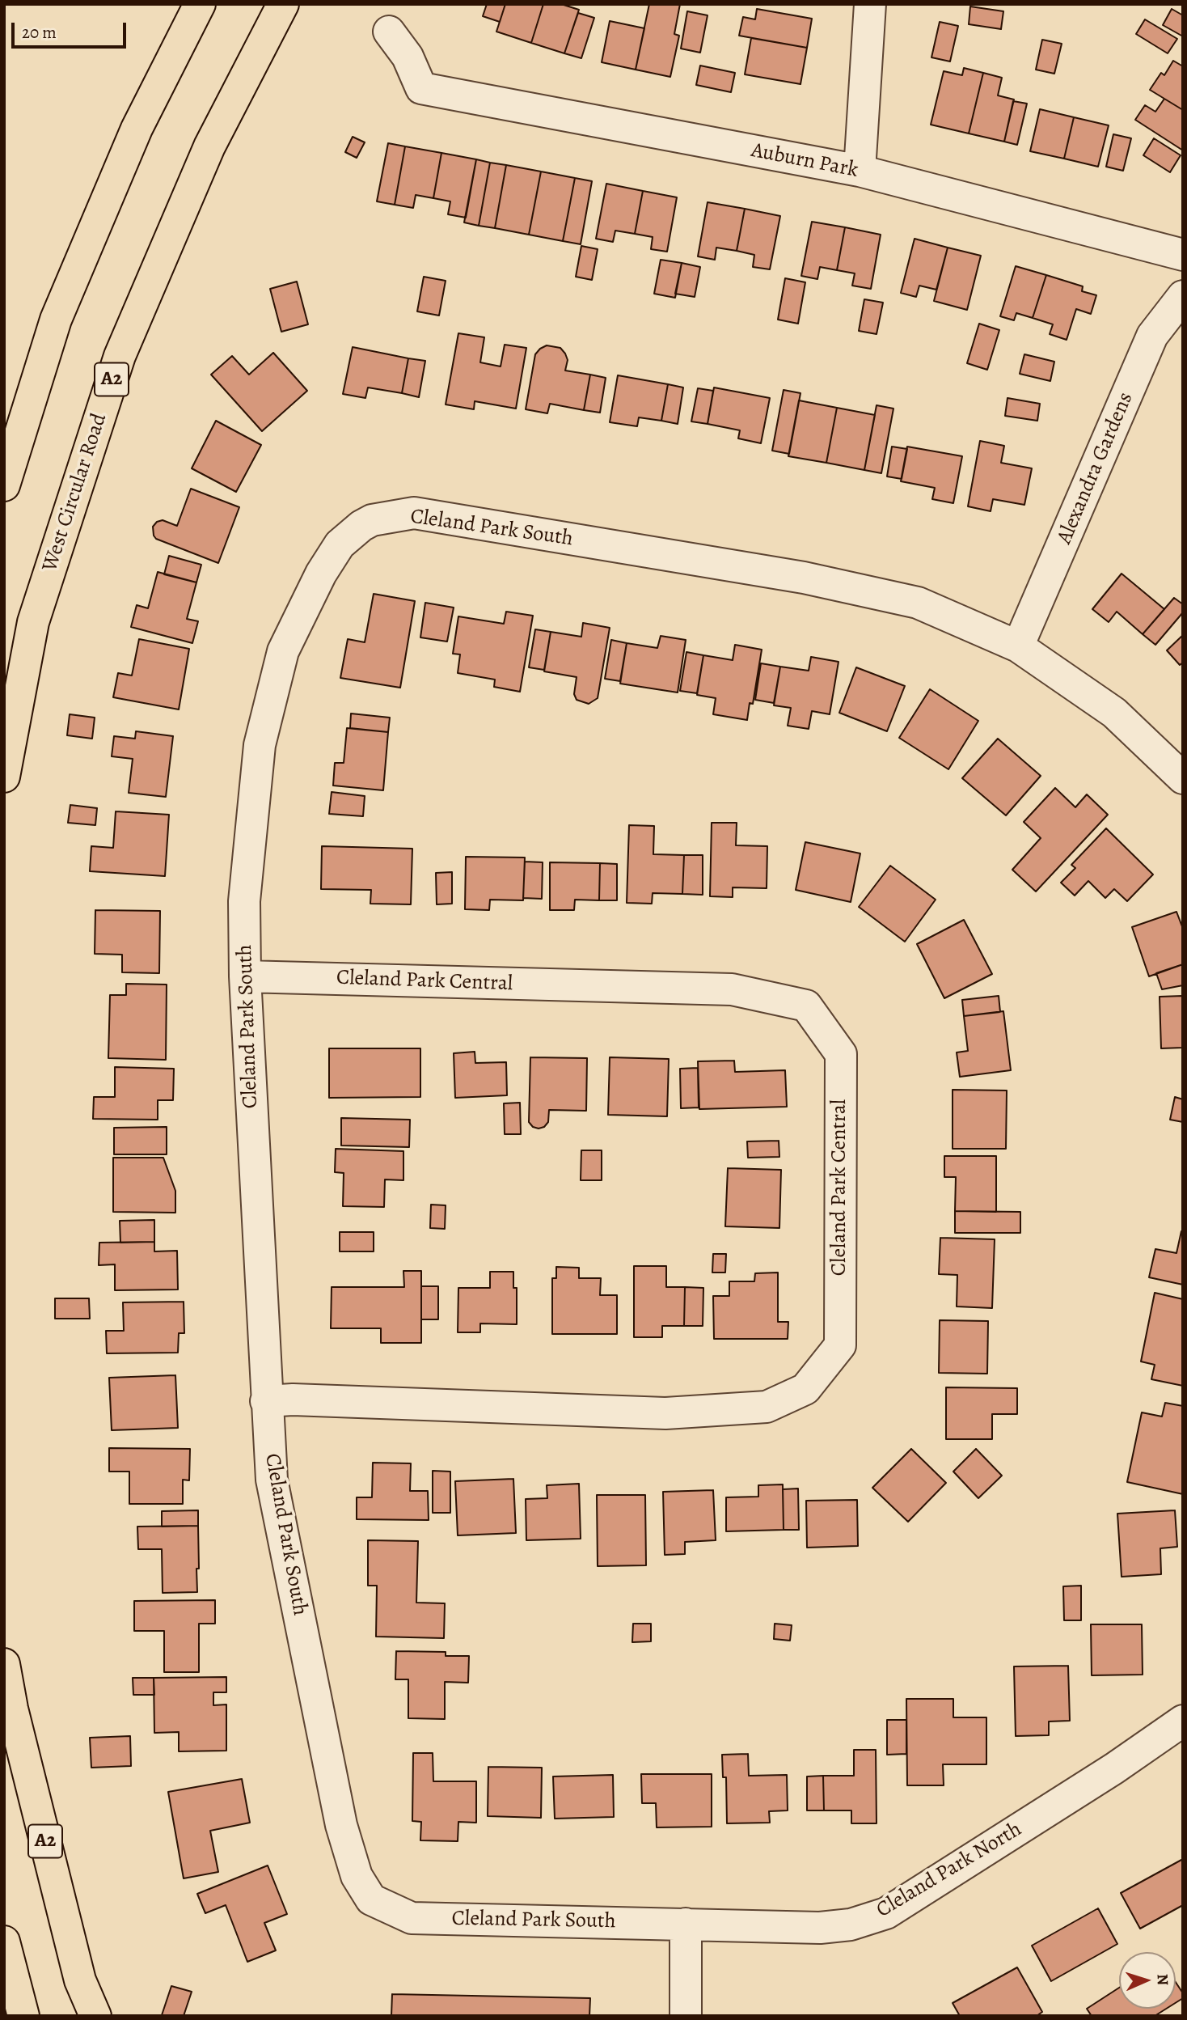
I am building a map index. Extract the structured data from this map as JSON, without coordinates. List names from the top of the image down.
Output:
{
  "streets": {
    "highway": ["A2", "West Circular Road"],
    "street": [
      "Auburn Park",
      "Alexandra Gardens",
      "Cleland Park South",
      "Cleland Park Central",
      "Cleland Park North"
    ]
  },
  "crossings": [
    ["Alexandra Gardens", "Cleland Park South"],
    ["Cleland Park South", "Cleland Park Central"],
    ["Cleland Park South", "Cleland Park North"]
  ],
  "scale_bar": "20 m",
  "north": "right"
}
